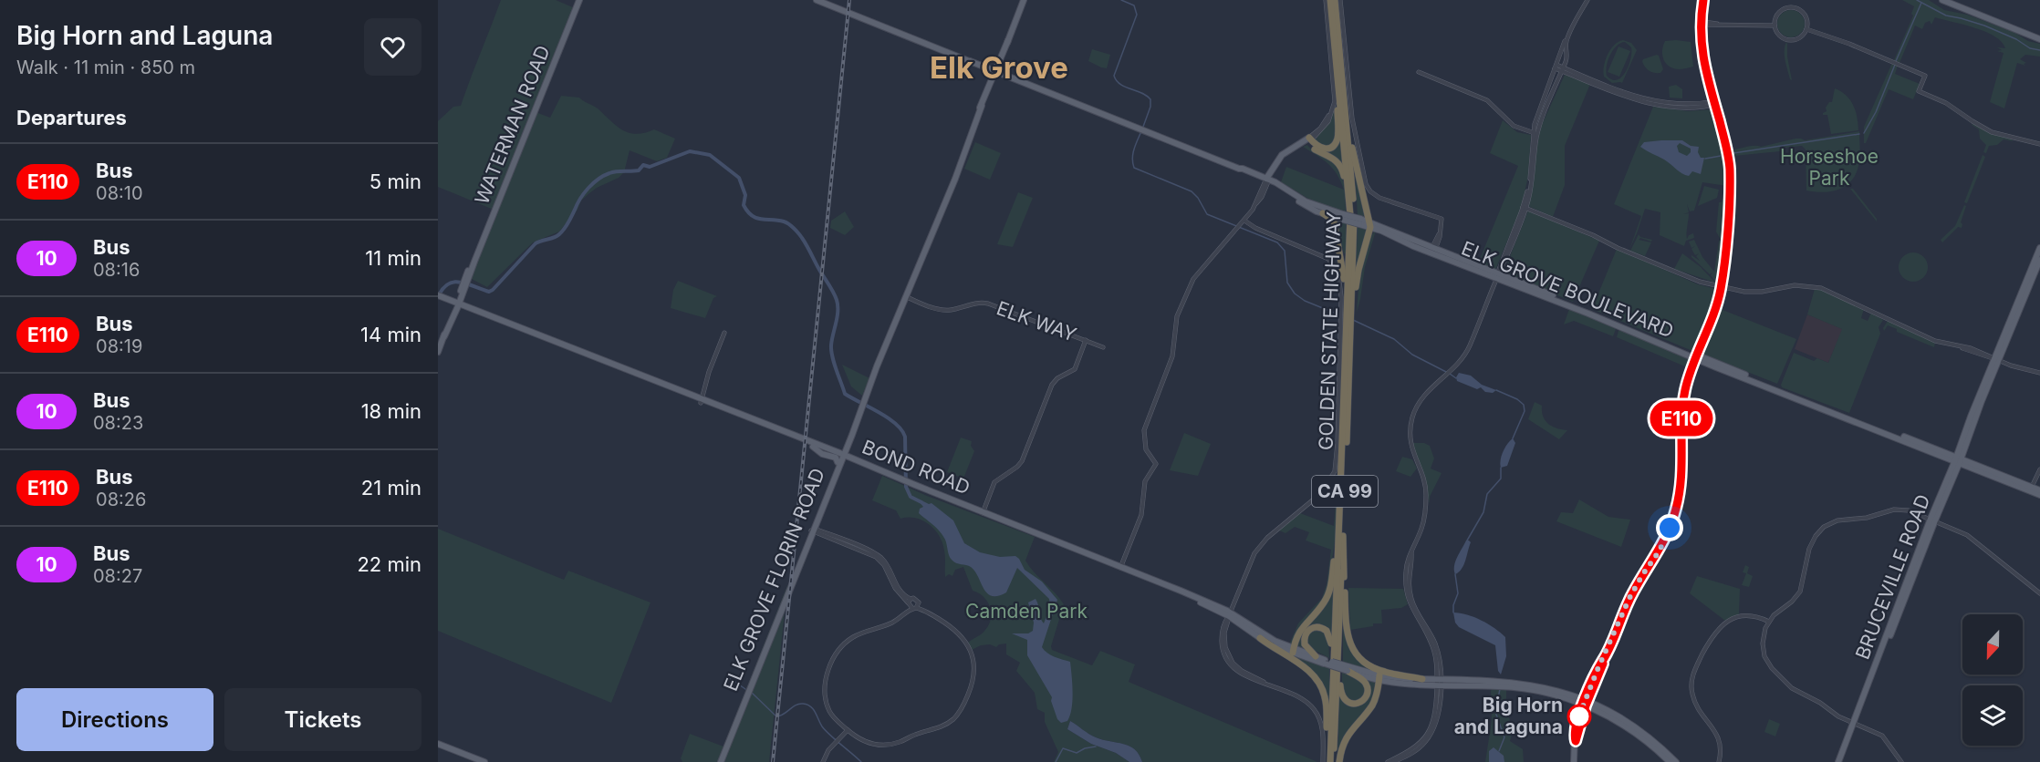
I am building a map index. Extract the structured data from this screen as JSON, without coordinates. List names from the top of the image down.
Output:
{
  "streets": {
    "highway": ["GOLDEN STATE HIGHWAY", "CA 99"],
    "main road": [
      "WATERMAN ROAD",
      "ELK GROVE BOULEVARD",
      "BOND ROAD",
      "BRUCEVILLE ROAD",
      "ELK GROVE FLORIN ROAD"
    ],
    "street": ["ELK WAY"]
  },
  "crossings": [
    ["ELK GROVE BOULEVARD", "BRUCEVILLE ROAD"],
    ["ELK GROVE BOULEVARD", "ELK GROVE FLORIN ROAD"],
    ["ELK WAY", "ELK GROVE FLORIN ROAD"],
    ["BOND ROAD", "ELK GROVE FLORIN ROAD"]
  ],
  "districts": ["Elk Grove"],
  "parks": ["Horseshoe Park", "Camden Park"],
  "places": ["Big Horn and Laguna"],
  "lines": ["bus line E110"],
  "north": "bottom",
  "page": {
    "heading": [
      ["Big Horn and Laguna", "Walk · 11 min · 850 m"],
      "Departures"
    ],
    "on_map": "E110",
    "list": [
      {
        "mark": "E110",
        "name": "Bus",
        "note": "08:10",
        "value": "5 min"
      },
      {
        "mark": "10",
        "name": "Bus",
        "note": "08:16",
        "value": "11 min"
      },
      {
        "mark": "E110",
        "name": "Bus",
        "note": "08:19",
        "value": "14 min"
      },
      {
        "mark": "10",
        "name": "Bus",
        "note": "08:23",
        "value": "18 min"
      },
      {
        "mark": "E110",
        "name": "Bus",
        "note": "08:26",
        "value": "21 min"
      },
      {
        "mark": "10",
        "name": "Bus",
        "note": "08:27",
        "value": "22 min"
      }
    ],
    "buttons": ["Directions", "Tickets"]
  }
}
